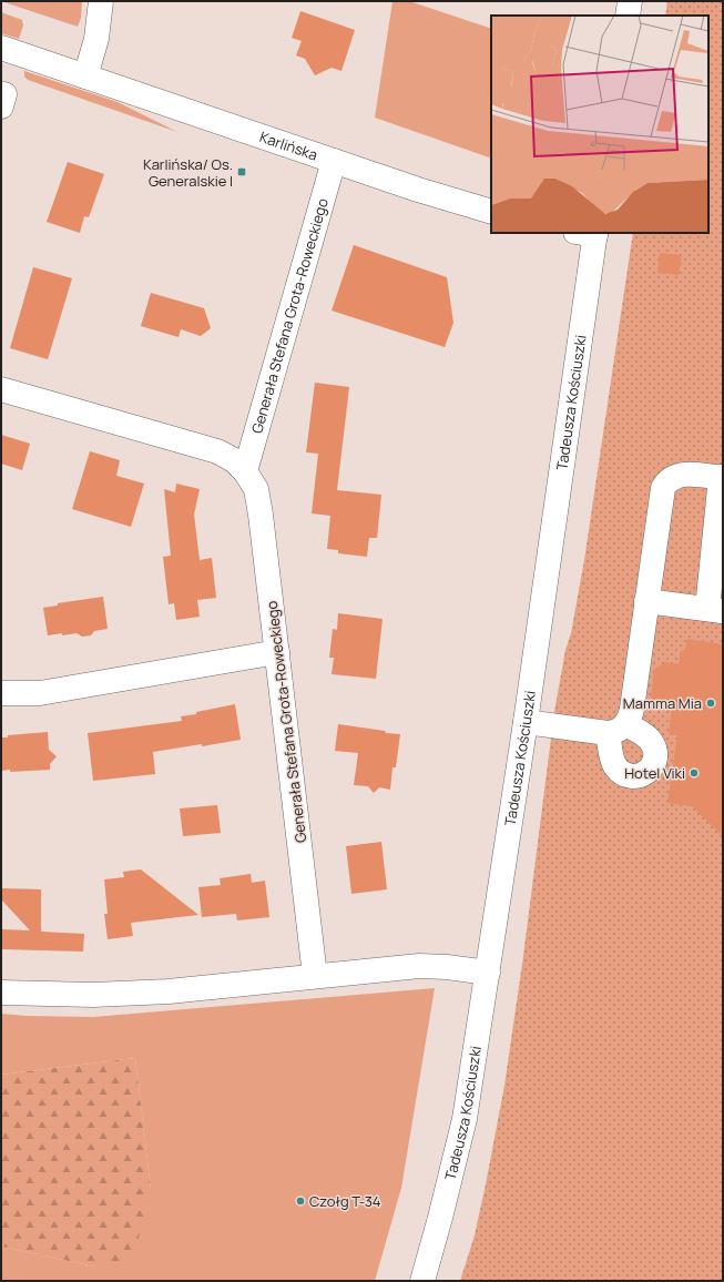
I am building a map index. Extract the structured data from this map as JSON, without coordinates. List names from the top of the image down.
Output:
{
  "streets": {
    "street": ["Karlińska", "Generała Stefana Grota-Roweckiego", "Tadeusza Kościuszki"]
  },
  "crossings": [
    ["Karlińska", "Generała Stefana Grota-Roweckiego"]
  ],
  "places": {
    "transit": ["Karlińska/ Os. Generalskie I"],
    "other": ["Mamma Mia", "Hotel Viki", "Czołg T-34"]
  }
}
